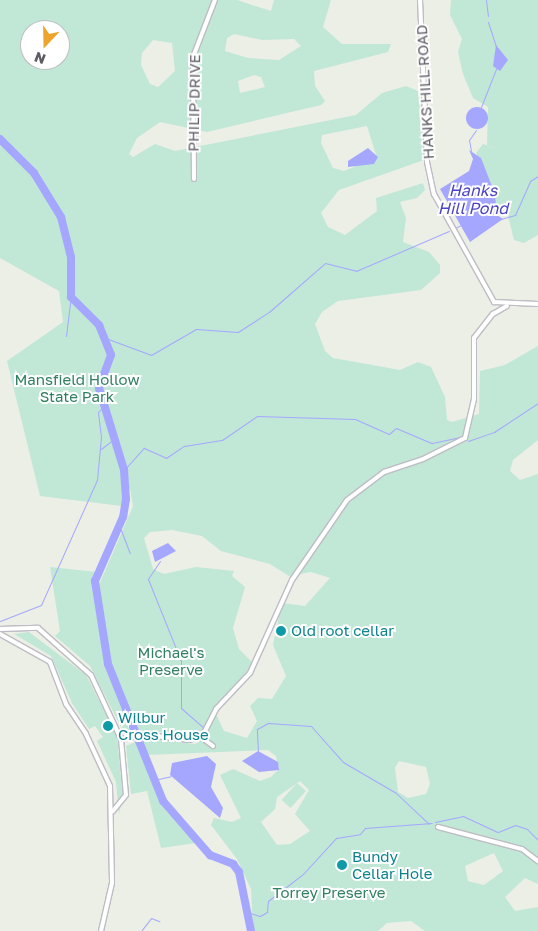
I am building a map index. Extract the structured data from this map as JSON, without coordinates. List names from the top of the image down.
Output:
{
  "streets": {
    "street": ["HANKS HILL ROAD", "PHILIP DRIVE"]
  },
  "water": ["Hanks Hill Pond"],
  "parks": ["Mansfield Hollow State Park", "Michael's Preserve", "Torrey Preserve"],
  "places": ["Old root cellar", "Wilbur Cross House", "Bundy Cellar Hole"],
  "north": "bottom"
}
